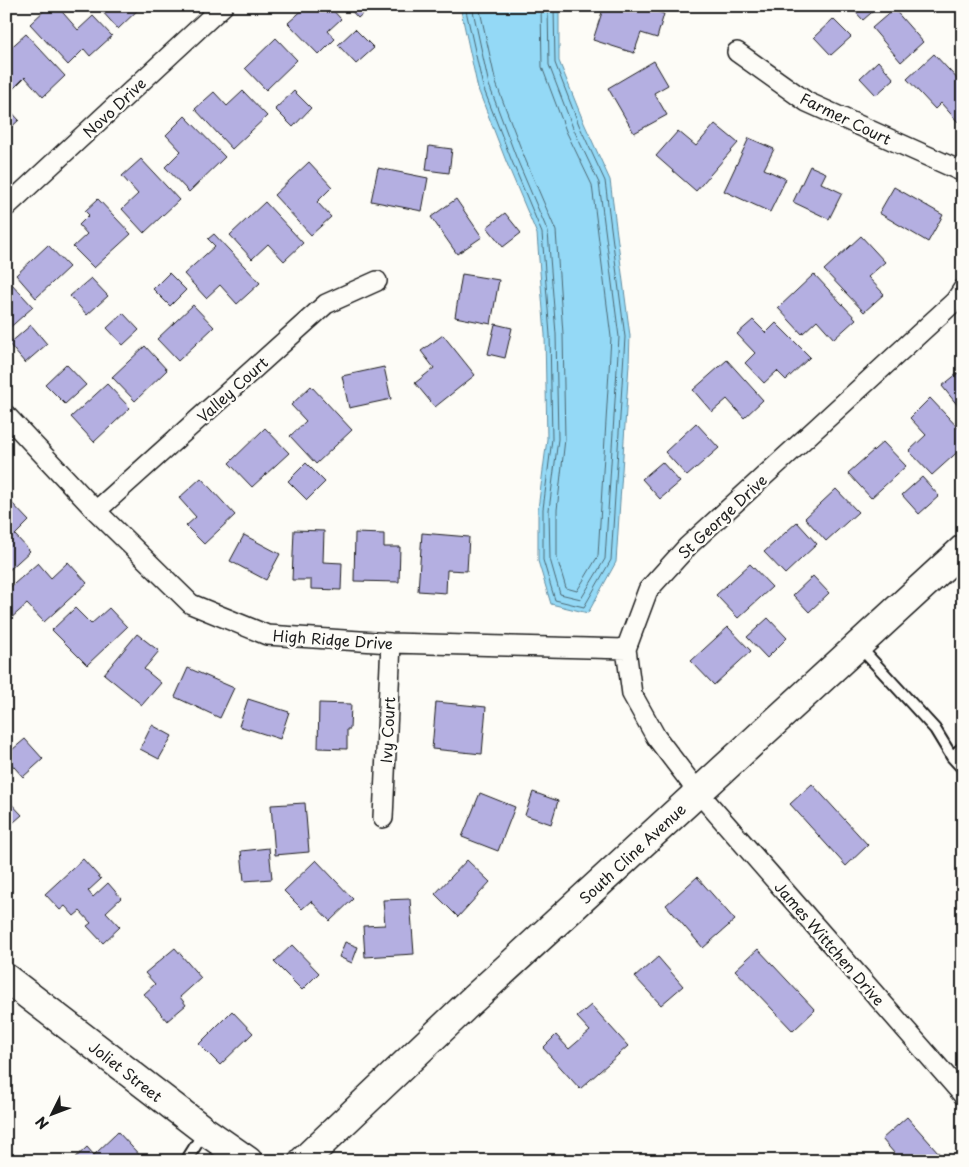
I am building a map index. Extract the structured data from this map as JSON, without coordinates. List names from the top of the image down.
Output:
{
  "streets": {
    "street": [
      "Novo Drive",
      "Farmer Court",
      "Valley Court",
      "St George Drive",
      "High Ridge Drive",
      "Ivy Court",
      "South Cline Avenue",
      "James Wittchen Drive",
      "Joliet Street"
    ]
  },
  "crossings": [
    ["Valley Court", "High Ridge Drive"],
    ["St George Drive", "High Ridge Drive"],
    ["St George Drive", "South Cline Avenue"],
    ["St George Drive", "James Wittchen Drive"],
    ["High Ridge Drive", "Ivy Court"],
    ["South Cline Avenue", "James Wittchen Drive"]
  ],
  "north": "bottom left"
}
